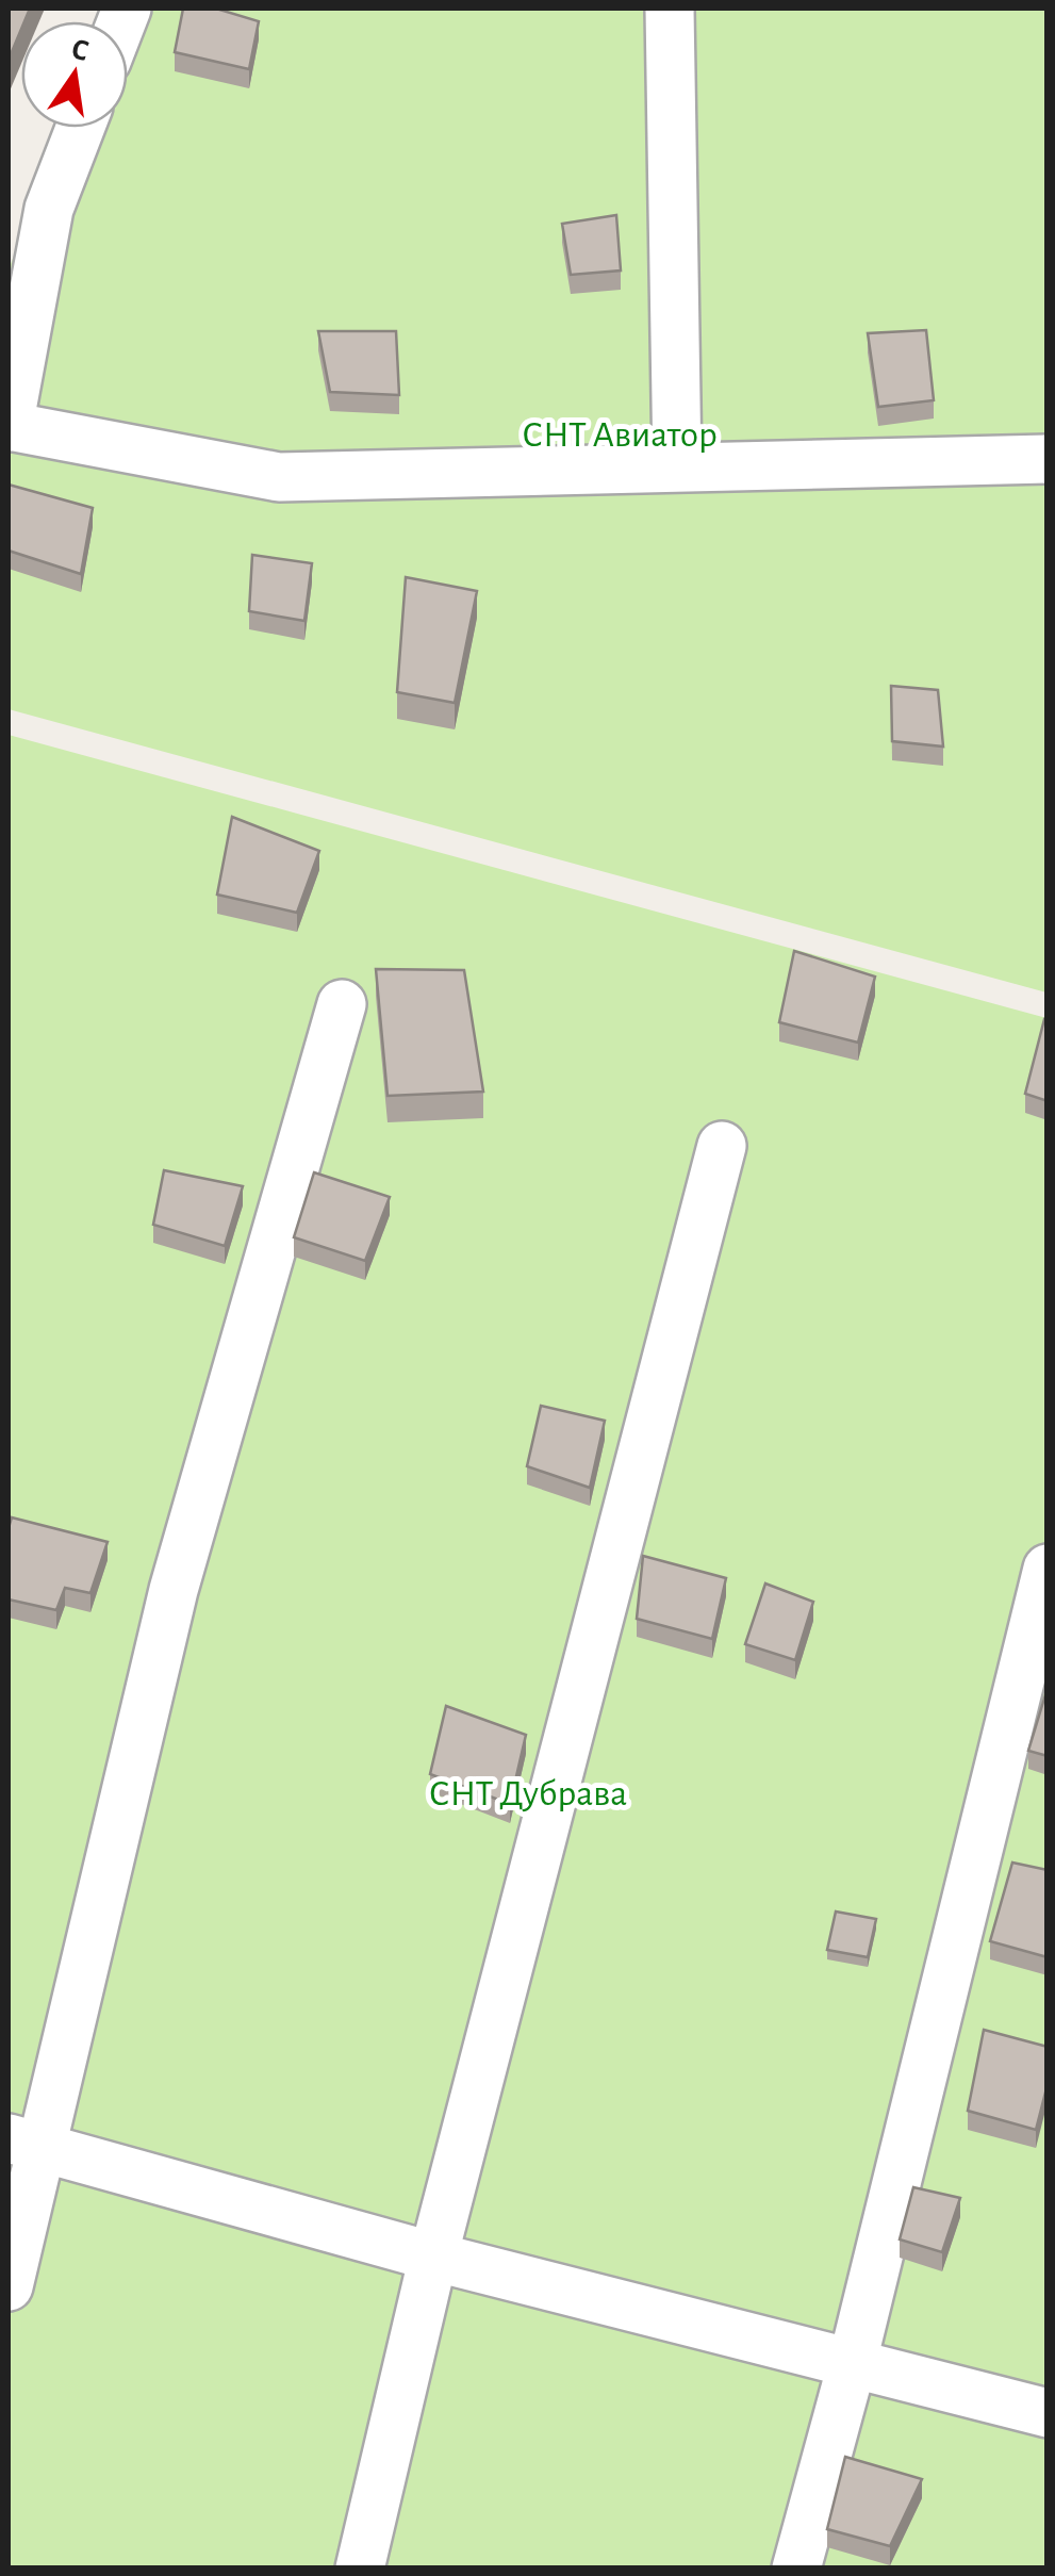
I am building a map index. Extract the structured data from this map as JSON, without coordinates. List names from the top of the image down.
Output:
{
  "parks": ["СНТ Авиатор", "СНТ Дубрава"],
  "north": "top"
}
